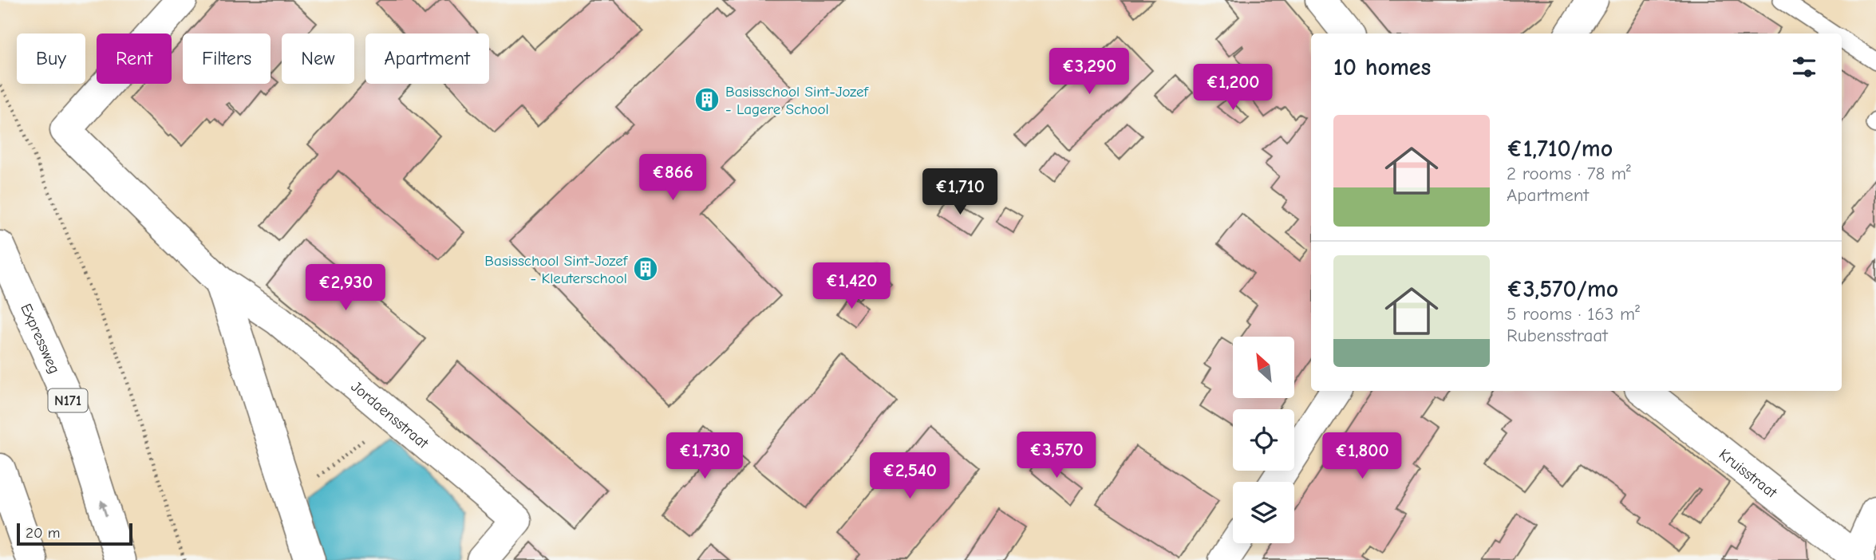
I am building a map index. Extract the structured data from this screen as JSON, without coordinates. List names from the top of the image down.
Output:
{
  "streets": {
    "main road": [
      "Expressweg",
      "N171",
      "Jordaensstraat",
      "Kruisstraat"
    ]
  },
  "one_way": ["Expressweg"],
  "places": {
    "building": ["Basisschool Sint-Jozef - Lagere School", "Basisschool Sint-Jozef - Kleuterschool"]
  },
  "scale_bar": "20 m",
  "north": "top left",
  "page": {
    "chip": [
      "Buy",
      "Rent",
      "Filters",
      "New",
      "Apartment"
    ],
    "heading": "10 homes",
    "price": [
      "€3,290",
      "€1,200",
      "€866",
      "€1,710",
      "€1,420",
      "€2,930",
      "€3,570",
      "€1,730",
      "€1,800",
      "€2,540"
    ],
    "list": [
      {
        "name": "€1,710/mo",
        "note": "2 rooms · 78 m² · Apartment"
      },
      {
        "name": "€3,570/mo",
        "note": "5 rooms · 163 m² · Rubensstraat"
      }
    ],
    "scale": "20 m"
  }
}
